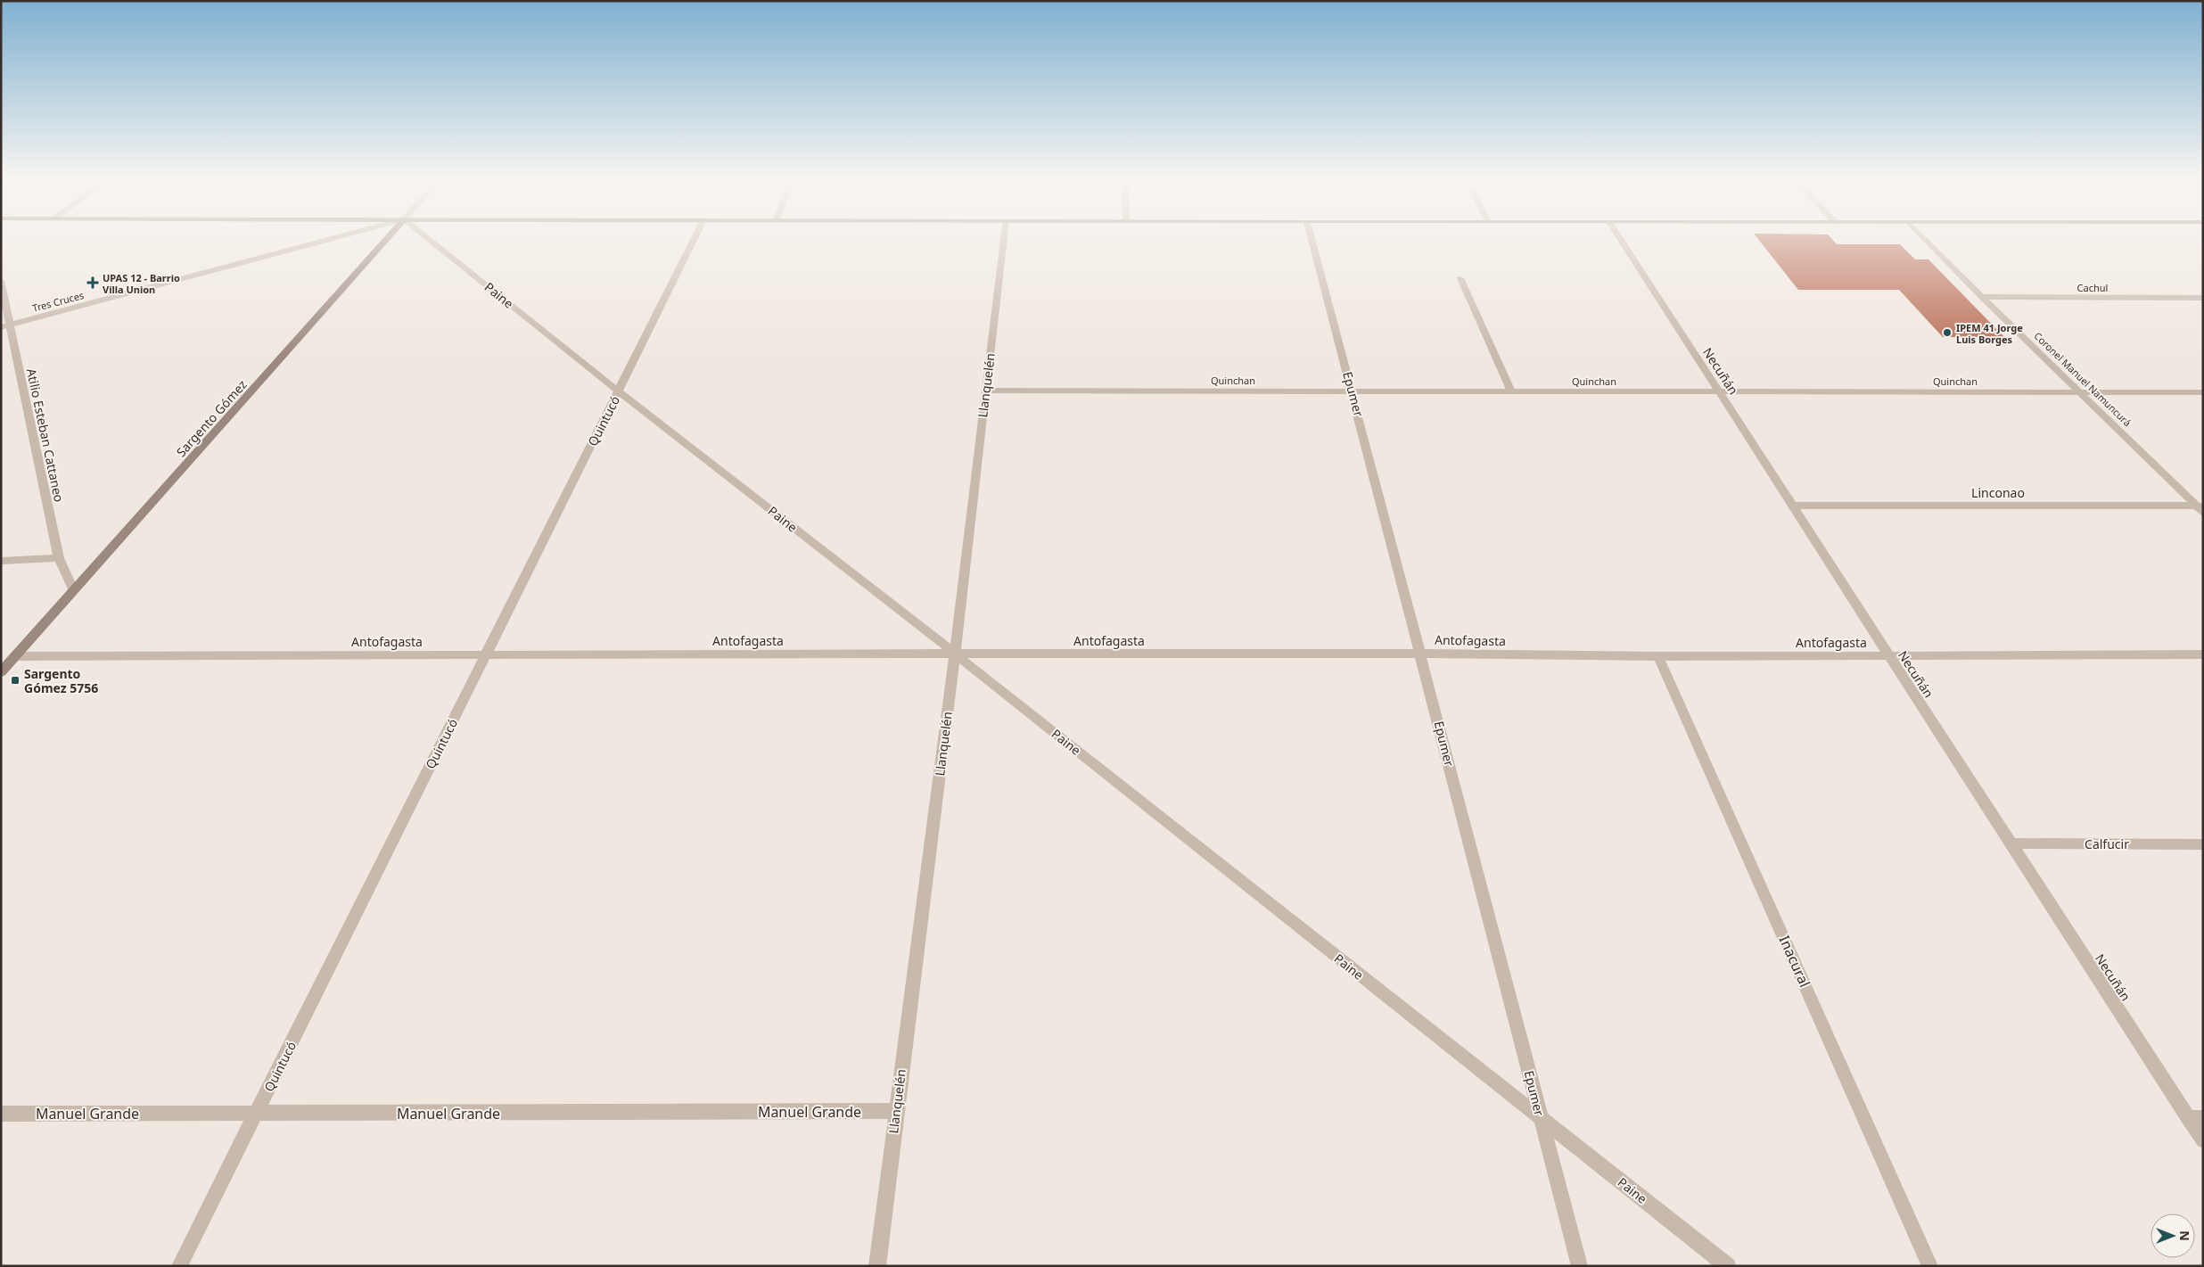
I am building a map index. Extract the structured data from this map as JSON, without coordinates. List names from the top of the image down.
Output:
{
  "streets": {
    "main road": ["Sargento Gómez"],
    "street": [
      "Cachul",
      "Paine",
      "Tres Cruces",
      "Necuñán",
      "Coronel Manuel Namuncurá",
      "Quinchan",
      "Llanquelén",
      "Epumer",
      "Quintucó",
      "Atilio Esteban Cattaneo",
      "Linconao",
      "Antofagasta",
      "Calfucir",
      "Inacural",
      "Manuel Grande"
    ]
  },
  "crossings": [
    ["Cachul", "Coronel Manuel Namuncurá"],
    ["Paine", "Llanquelén"],
    ["Paine", "Epumer"],
    ["Paine", "Quintucó"],
    ["Paine", "Antofagasta"],
    ["Tres Cruces", "Atilio Esteban Cattaneo"],
    ["Necuñán", "Quinchan"],
    ["Necuñán", "Linconao"],
    ["Necuñán", "Antofagasta"],
    ["Necuñán", "Calfucir"],
    ["Coronel Manuel Namuncurá", "Quinchan"],
    ["Coronel Manuel Namuncurá", "Linconao"],
    ["Quinchan", "Llanquelén"],
    ["Quinchan", "Epumer"],
    ["Llanquelén", "Antofagasta"],
    ["Llanquelén", "Manuel Grande"],
    ["Epumer", "Antofagasta"],
    ["Sargento Gómez", "Atilio Esteban Cattaneo"],
    ["Sargento Gómez", "Antofagasta"],
    ["Quintucó", "Antofagasta"],
    ["Quintucó", "Manuel Grande"],
    ["Antofagasta", "Inacural"]
  ],
  "places": {
    "health": ["UPAS 12 - Barrio Villa Union"],
    "other": ["IPEM 41 Jorge Luis Borges"],
    "transit": ["Sargento Gómez 5756"]
  },
  "north": "right"
}
